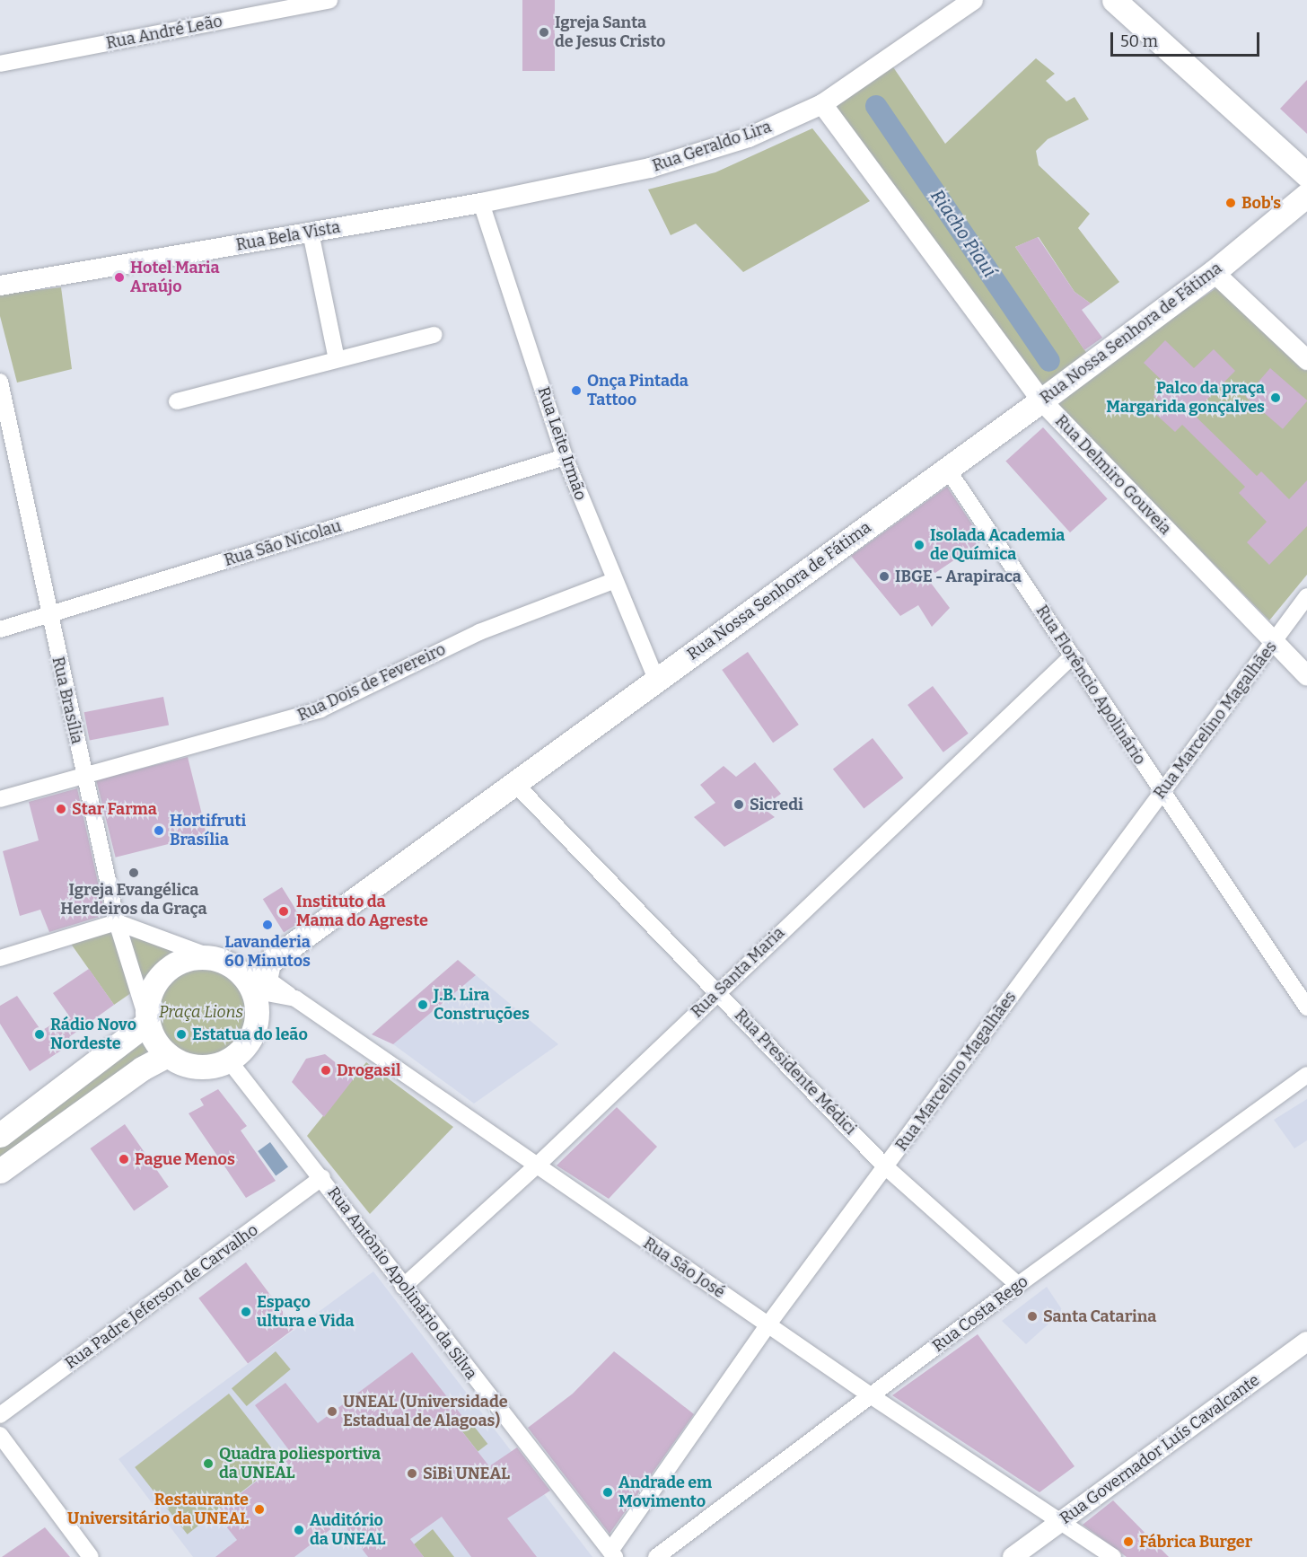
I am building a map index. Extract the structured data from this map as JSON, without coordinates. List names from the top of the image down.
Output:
{
  "streets": {
    "main road": ["Rua Nossa Senhora de Fátima"],
    "street": [
      "Rua André Leão",
      "Rua Geraldo Lira",
      "Rua Bela Vista",
      "Rua Leite Irmão",
      "Rua Delmiro Gouveia",
      "Rua São Nicolau",
      "Rua Dois de Fevereiro",
      "Rua Florêncio Apolinário",
      "Rua Brasília",
      "Rua Marcelino Magalhães",
      "Rua Santa Maria",
      "Rua Presidente Médici",
      "Rua São José",
      "Rua Antônio Apolinário da Silva",
      "Rua Padre Jeferson de Carvalho",
      "Rua Costa Rego",
      "Rua Governador Luís Cavalcante"
    ]
  },
  "crossings": [
    ["Rua Geraldo Lira", "Rua Bela Vista"],
    ["Rua Geraldo Lira", "Rua Leite Irmão"],
    ["Rua Geraldo Lira", "Rua Delmiro Gouveia"],
    ["Rua Bela Vista", "Rua Leite Irmão"],
    ["Rua Nossa Senhora de Fátima", "Rua Leite Irmão"],
    ["Rua Nossa Senhora de Fátima", "Rua Delmiro Gouveia"],
    ["Rua Nossa Senhora de Fátima", "Rua Florêncio Apolinário"],
    ["Rua Nossa Senhora de Fátima", "Rua Brasília"],
    ["Rua Nossa Senhora de Fátima", "Rua Presidente Médici"],
    ["Rua Nossa Senhora de Fátima", "Rua São José"],
    ["Rua Nossa Senhora de Fátima", "Rua Antônio Apolinário da Silva"],
    ["Rua Leite Irmão", "Rua São Nicolau"],
    ["Rua Leite Irmão", "Rua Dois de Fevereiro"],
    ["Rua Delmiro Gouveia", "Rua Marcelino Magalhães"],
    ["Rua São Nicolau", "Rua Brasília"],
    ["Rua Dois de Fevereiro", "Rua Brasília"],
    ["Rua Florêncio Apolinário", "Rua Marcelino Magalhães"],
    ["Rua Florêncio Apolinário", "Rua Santa Maria"],
    ["Rua Brasília", "Rua São José"],
    ["Rua Brasília", "Rua Antônio Apolinário da Silva"],
    ["Rua Marcelino Magalhães", "Rua Presidente Médici"],
    ["Rua Marcelino Magalhães", "Rua São José"],
    ["Rua Marcelino Magalhães", "Rua Antônio Apolinário da Silva"],
    ["Rua Santa Maria", "Rua Presidente Médici"],
    ["Rua Santa Maria", "Rua São José"],
    ["Rua Santa Maria", "Rua Antônio Apolinário da Silva"],
    ["Rua Presidente Médici", "Rua Costa Rego"],
    ["Rua São José", "Rua Antônio Apolinário da Silva"],
    ["Rua São José", "Rua Costa Rego"],
    ["Rua São José", "Rua Governador Luís Cavalcante"],
    ["Rua Antônio Apolinário da Silva", "Rua Padre Jeferson de Carvalho"]
  ],
  "water": ["Riacho Piauí"],
  "parks": ["Praça Lions"],
  "places": [
    "Igreja Santa de Jesus Cristo",
    "Bob's",
    "Hotel Maria Araújo",
    "Onça Pintada Tattoo",
    "Palco da praça Margarida gonçalves",
    "Isolada Academia de Química",
    "IBGE - Arapiraca",
    "Sicredi",
    "Star Farma",
    "Hortifruti Brasília",
    "Igreja Evangélica Herdeiros da Graça",
    "Instituto da Mama do Agreste",
    "Lavanderia 60 Minutos",
    "J.B. Lira Construções",
    "Rádio Novo Nordeste",
    "Estatua do leão",
    "Drogasil",
    "Pague Menos",
    "Espaço ultura e Vida",
    "Santa Catarina",
    "UNEAL (Universidade Estadual de Alagoas)",
    "Quadra poliesportiva da UNEAL",
    "SiBi UNEAL",
    "Andrade em Movimento",
    "Restaurante Universitário da UNEAL",
    "Auditório da UNEAL",
    "Fábrica Burger"
  ],
  "scale_bar": "50 m"
}
